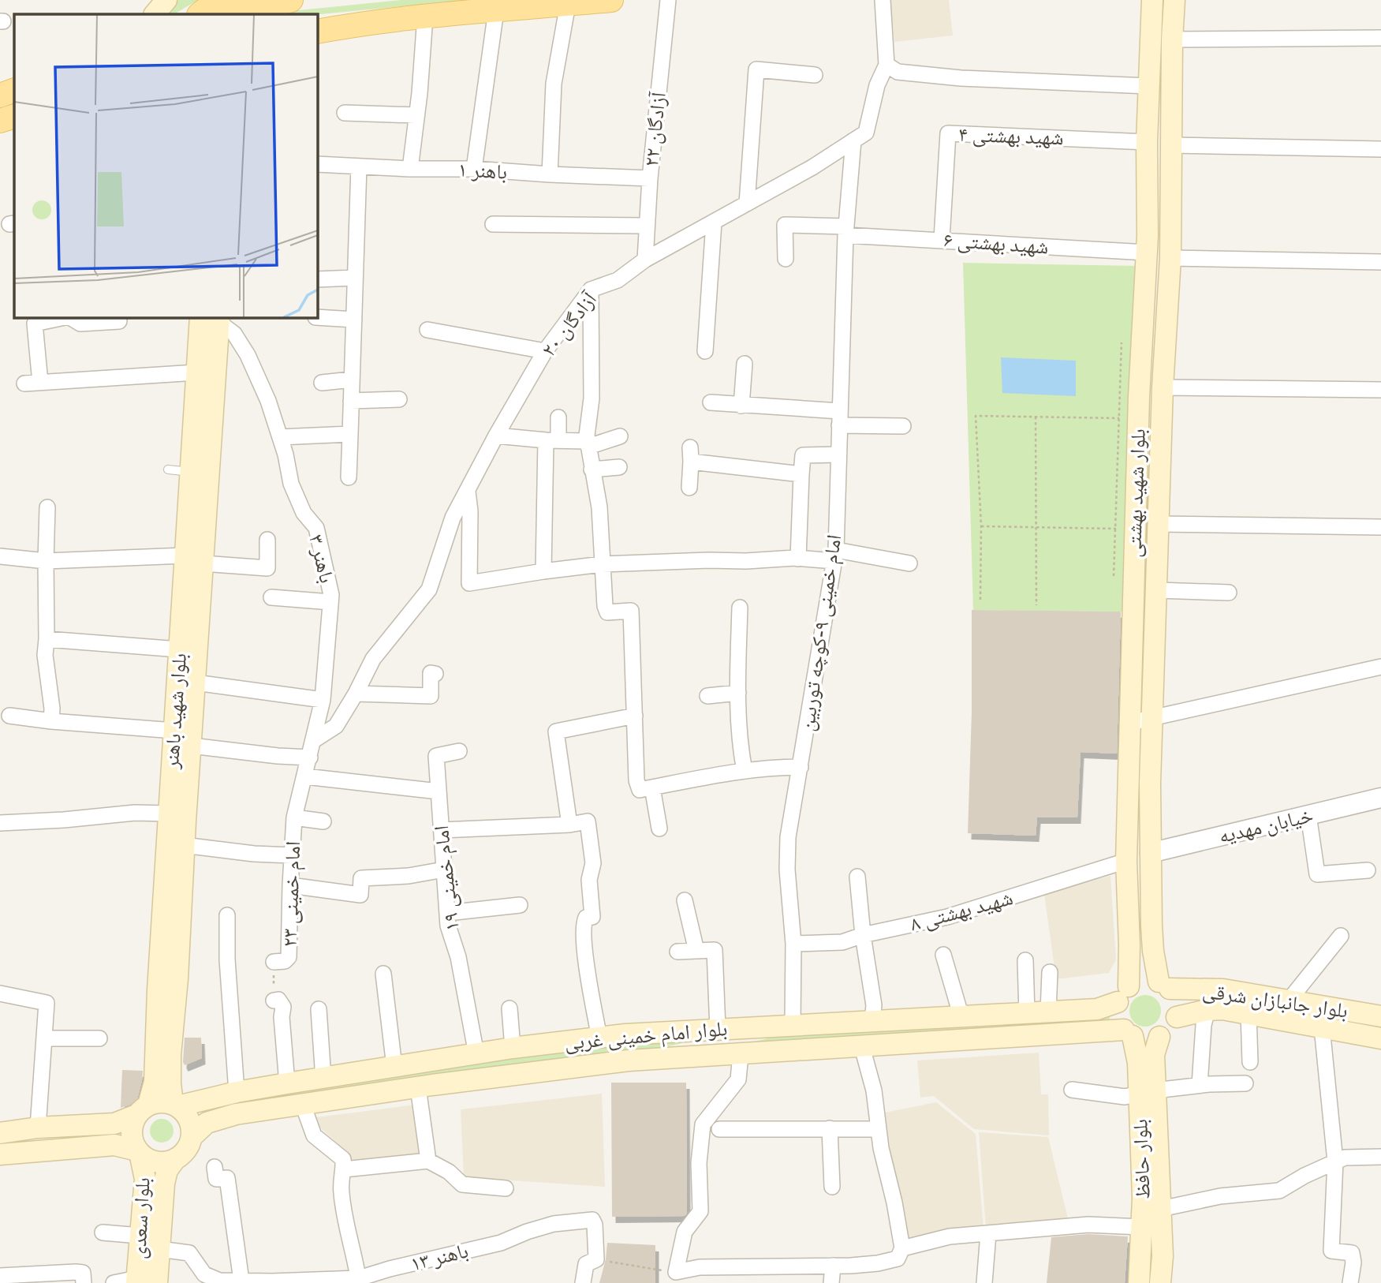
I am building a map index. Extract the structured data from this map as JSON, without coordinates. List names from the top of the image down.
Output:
{
  "streets": {
    "main road": [
      "بلوار شهید بهشتی",
      "بلوار شهید باهنر",
      "بلوار جانبازان شرقی",
      "بلوار امام خمینی غربی",
      "بلوار حافظ",
      "بلوار سعدی"
    ],
    "street": [
      "آزادگان ۲۲",
      "شهید بهشتی ۴",
      "باهنر ۱",
      "شهید بهشتی ۶",
      "آزادگان ۲۰",
      "باهنر ۳",
      "امام خمینی ۹-کوچه توربین",
      "خیابان مهدیه",
      "امام خمینی ۱۹",
      "امام خمینی ۲۳",
      "شهید بهشتی ۸",
      "باهنر ۱۳"
    ]
  },
  "crossings": [
    ["آزادگان ۲۲", "باهنر ۱"],
    ["آزادگان ۲۲", "آزادگان ۲۰"],
    ["شهید بهشتی ۴", "شهید بهشتی ۶"],
    ["شهید بهشتی ۴", "بلوار شهید بهشتی"],
    ["شهید بهشتی ۶", "بلوار شهید بهشتی"],
    ["شهید بهشتی ۶", "امام خمینی ۹-کوچه توربین"],
    ["آزادگان ۲۰", "باهنر ۳"],
    ["آزادگان ۲۰", "امام خمینی ۹-کوچه توربین"],
    ["بلوار شهید بهشتی", "خیابان مهدیه"],
    ["بلوار شهید بهشتی", "شهید بهشتی ۸"],
    ["بلوار شهید بهشتی", "بلوار جانبازان شرقی"],
    ["بلوار شهید بهشتی", "بلوار امام خمینی غربی"],
    ["بلوار شهید بهشتی", "بلوار حافظ"],
    ["باهنر ۳", "بلوار شهید باهنر"],
    ["باهنر ۳", "امام خمینی ۲۳"],
    ["امام خمینی ۹-کوچه توربین", "شهید بهشتی ۸"],
    ["امام خمینی ۹-کوچه توربین", "بلوار امام خمینی غربی"],
    ["بلوار شهید باهنر", "بلوار امام خمینی غربی"],
    ["بلوار شهید باهنر", "بلوار سعدی"],
    ["امام خمینی ۱۹", "بلوار امام خمینی غربی"],
    ["بلوار جانبازان شرقی", "بلوار امام خمینی غربی"],
    ["بلوار جانبازان شرقی", "بلوار حافظ"],
    ["بلوار امام خمینی غربی", "بلوار حافظ"],
    ["بلوار امام خمینی غربی", "بلوار سعدی"],
    ["بلوار سعدی", "باهنر ۱۳"]
  ]
}
